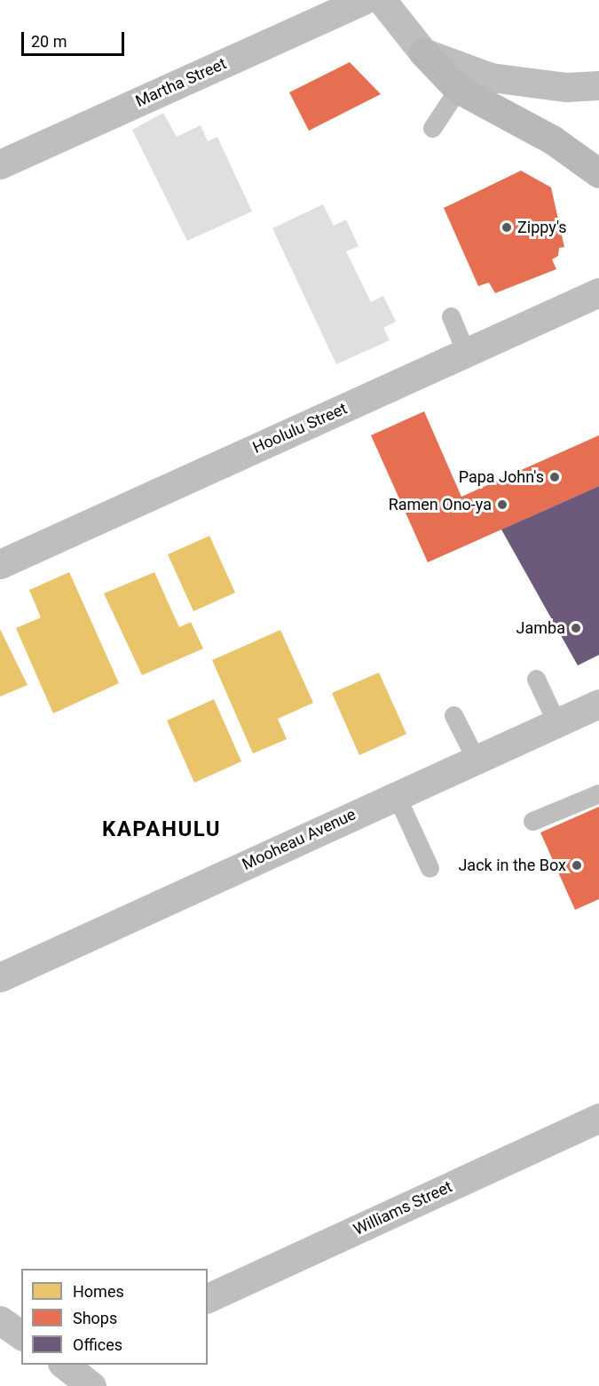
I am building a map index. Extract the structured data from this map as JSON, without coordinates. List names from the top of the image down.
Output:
{
  "streets": {
    "street": [
      "Martha Street",
      "Hoolulu Street",
      "Mooheau Avenue",
      "Williams Street"
    ]
  },
  "districts": ["KAPAHULU"],
  "places": [
    "Zippy's",
    "Papa John's",
    "Ramen Ono-ya",
    "Jamba",
    "Jack in the Box"
  ],
  "legend": ["Homes", "Shops", "Offices"],
  "scale_bar": "20 m"
}
